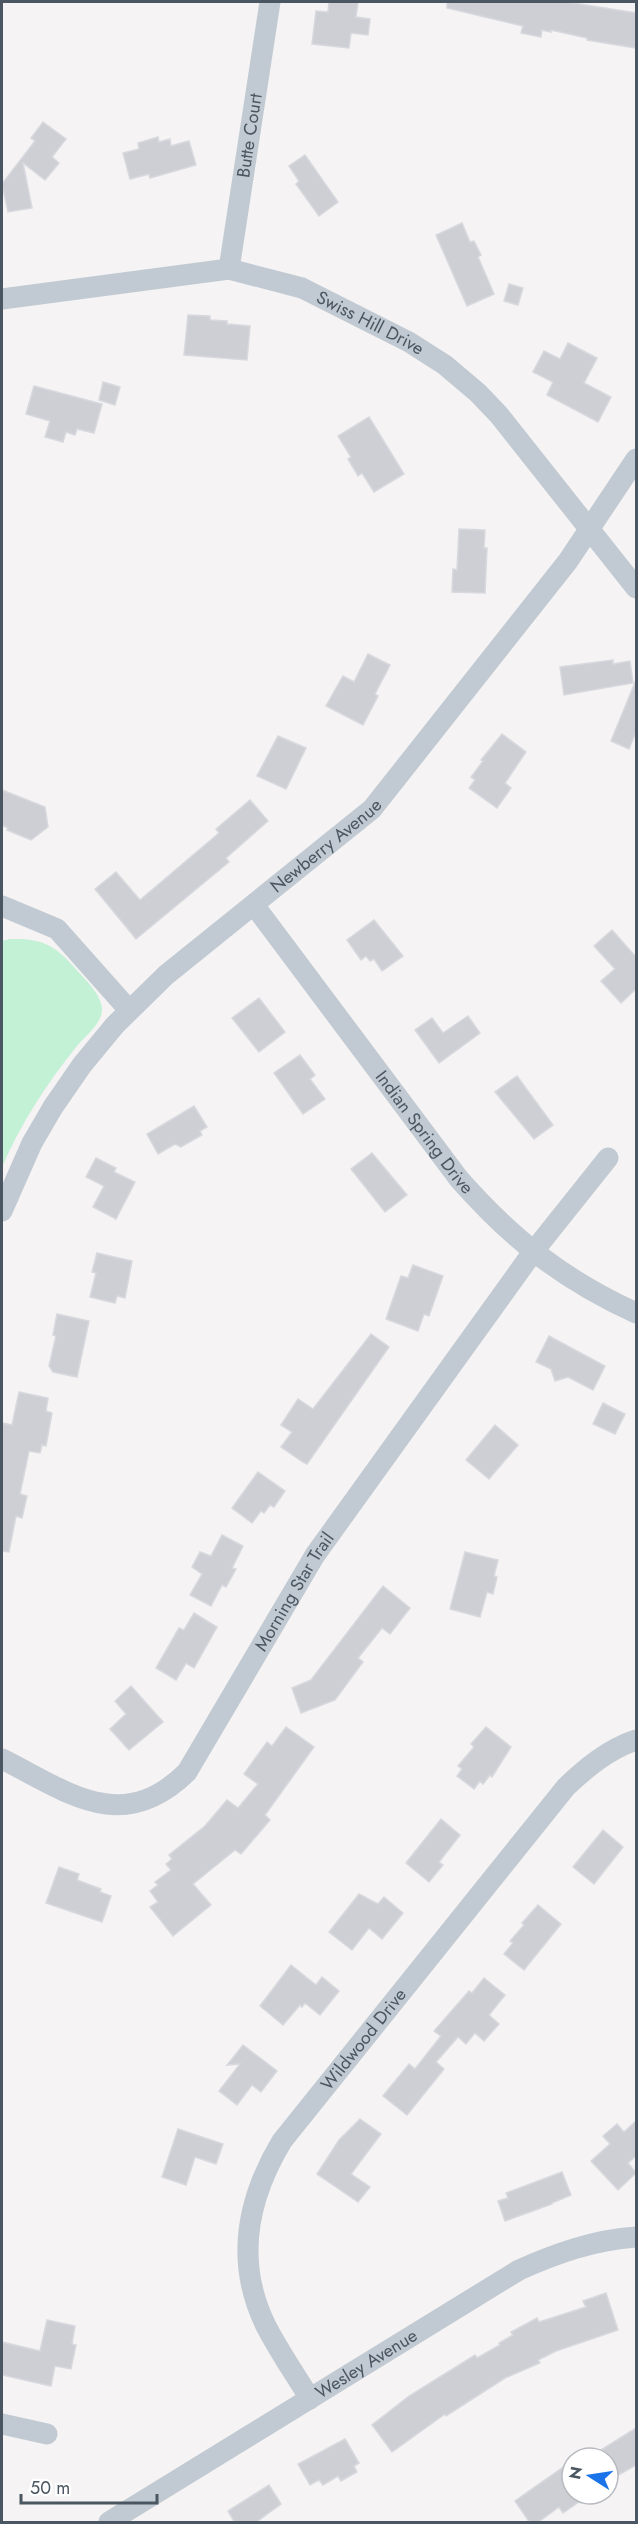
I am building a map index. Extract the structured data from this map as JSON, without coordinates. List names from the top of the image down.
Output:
{
  "streets": {
    "street": [
      "Butte Court",
      "Swiss Hill Drive",
      "Newberry Avenue",
      "Indian Spring Drive",
      "Morning Star Trail",
      "Wildwood Drive",
      "Wesley Avenue"
    ]
  },
  "crossings": [
    ["Butte Court", "Swiss Hill Drive"],
    ["Swiss Hill Drive", "Newberry Avenue"],
    ["Newberry Avenue", "Indian Spring Drive"],
    ["Indian Spring Drive", "Morning Star Trail"],
    ["Wildwood Drive", "Wesley Avenue"]
  ],
  "scale_bar": "50 m",
  "north": "left"
}
